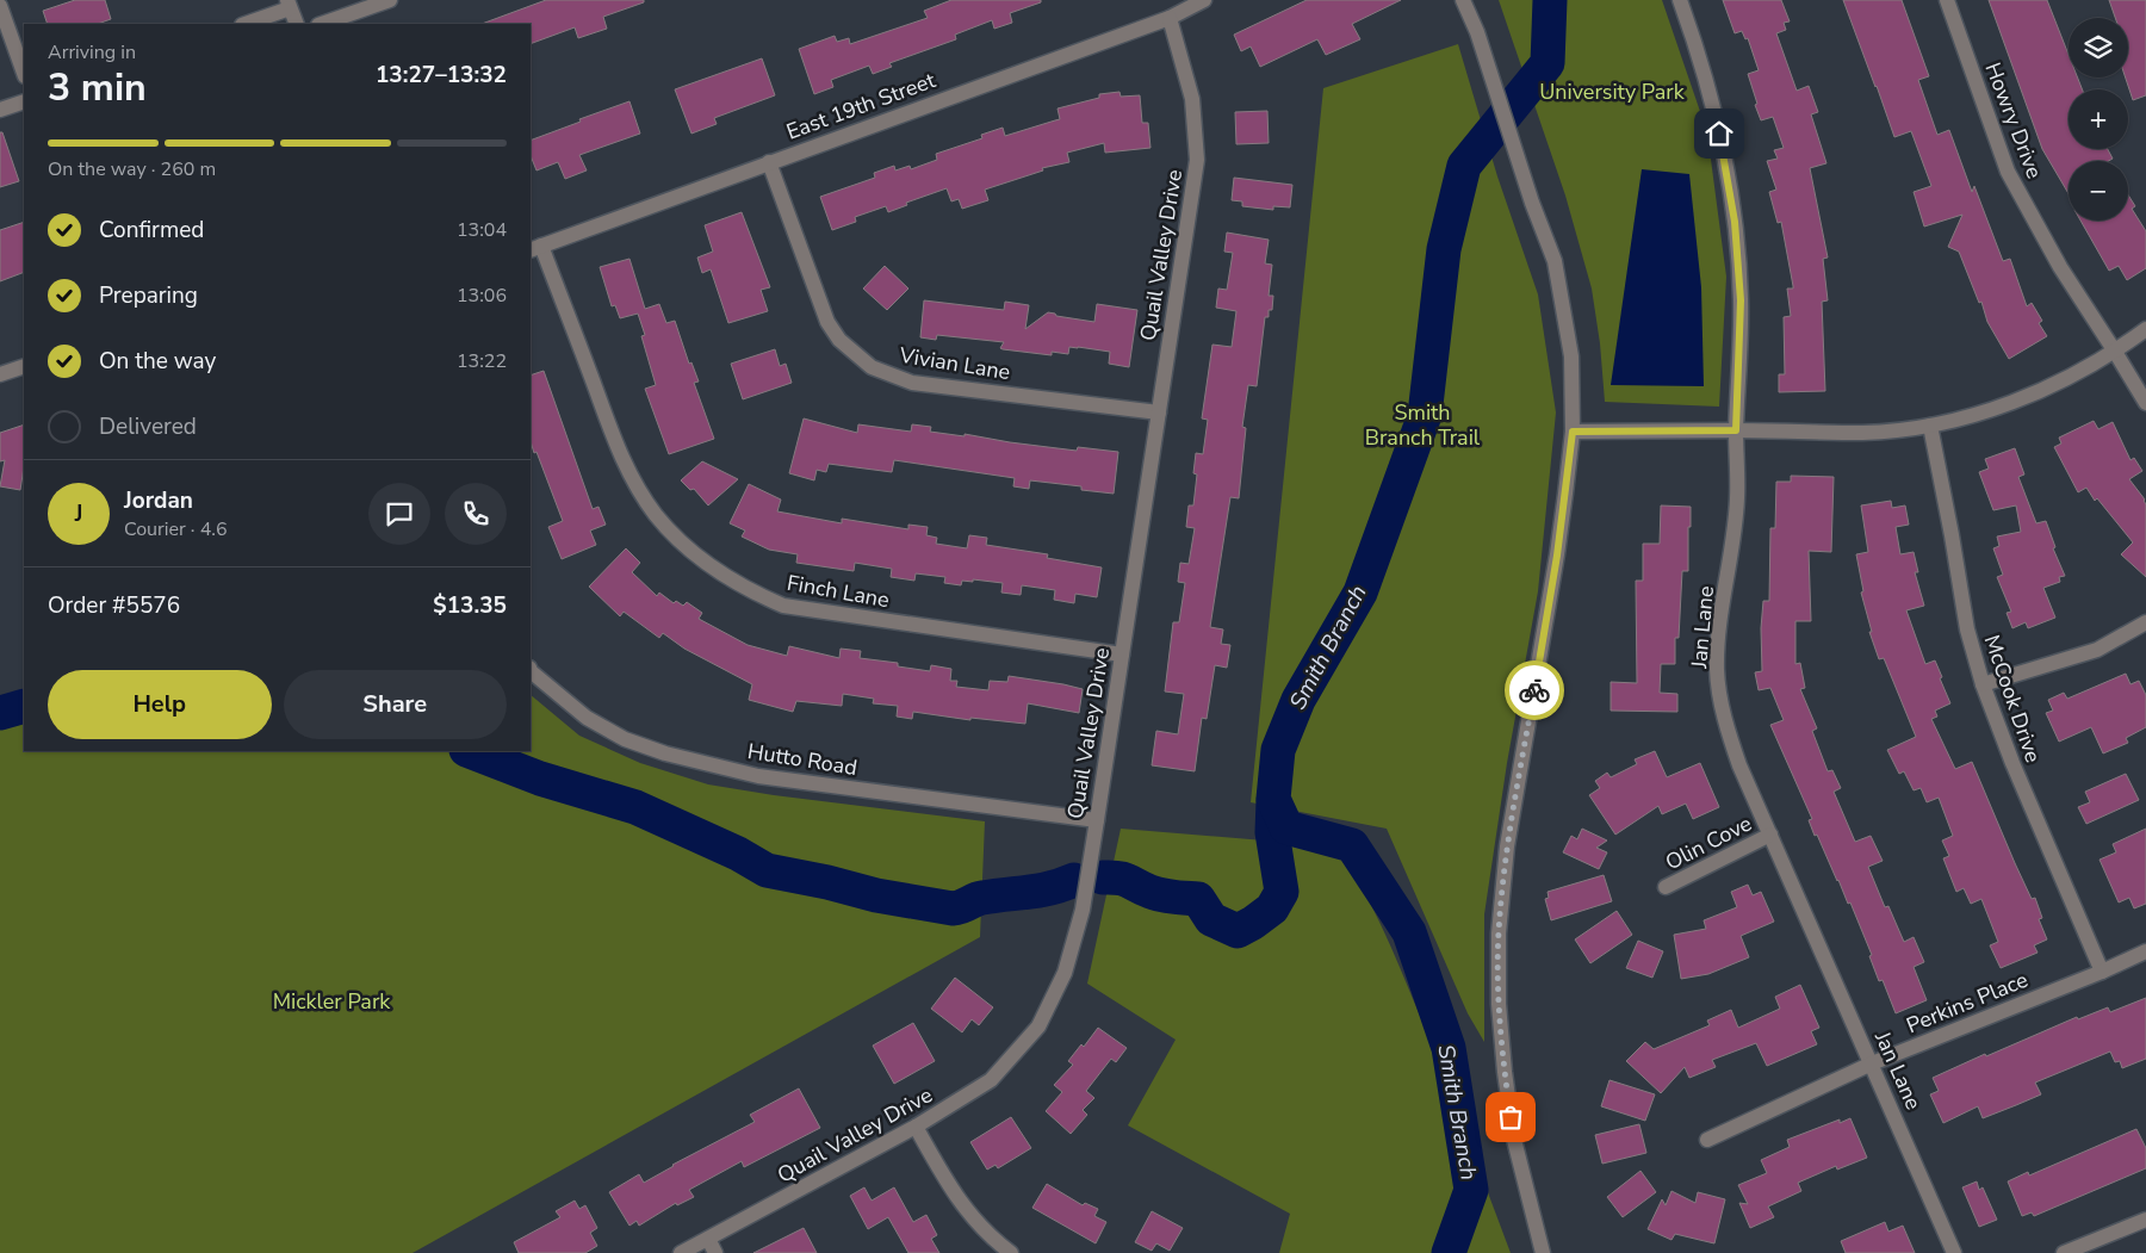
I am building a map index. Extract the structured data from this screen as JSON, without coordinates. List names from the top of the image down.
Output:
{
  "streets": {
    "street": [
      "East 19th Street",
      "Howry Drive",
      "Quail Valley Drive",
      "Vivian Lane",
      "Finch Lane",
      "Jan Lane",
      "McCook Drive",
      "Hutto Road",
      "Olin Cove",
      "Perkins Place"
    ]
  },
  "crossings": [
    ["East 19th Street", "Quail Valley Drive"],
    ["East 19th Street", "Vivian Lane"],
    ["East 19th Street", "Finch Lane"],
    ["Quail Valley Drive", "Vivian Lane"],
    ["Quail Valley Drive", "Finch Lane"],
    ["Quail Valley Drive", "Hutto Road"],
    ["Jan Lane", "Olin Cove"],
    ["Jan Lane", "Perkins Place"],
    ["McCook Drive", "Perkins Place"]
  ],
  "water": ["Smith Branch"],
  "parks": ["University Park", "Smith Branch Trail", "Mickler Park"],
  "page": {
    "map_buttons": ["+", "−"],
    "heading": ["3 min", "Arriving in", "13:27–13:32"],
    "panel": [
      "Jordan",
      "Courier · 4.6",
      "Order #5576",
      "$13.35"
    ],
    "bar": "On the way · 260 m",
    "list": [
      ["Confirmed", "13:04"],
      ["Preparing", "13:06"],
      ["On the way", "13:22"],
      "Delivered"
    ],
    "round": "J",
    "buttons": ["Help", "Share"]
  }
}
